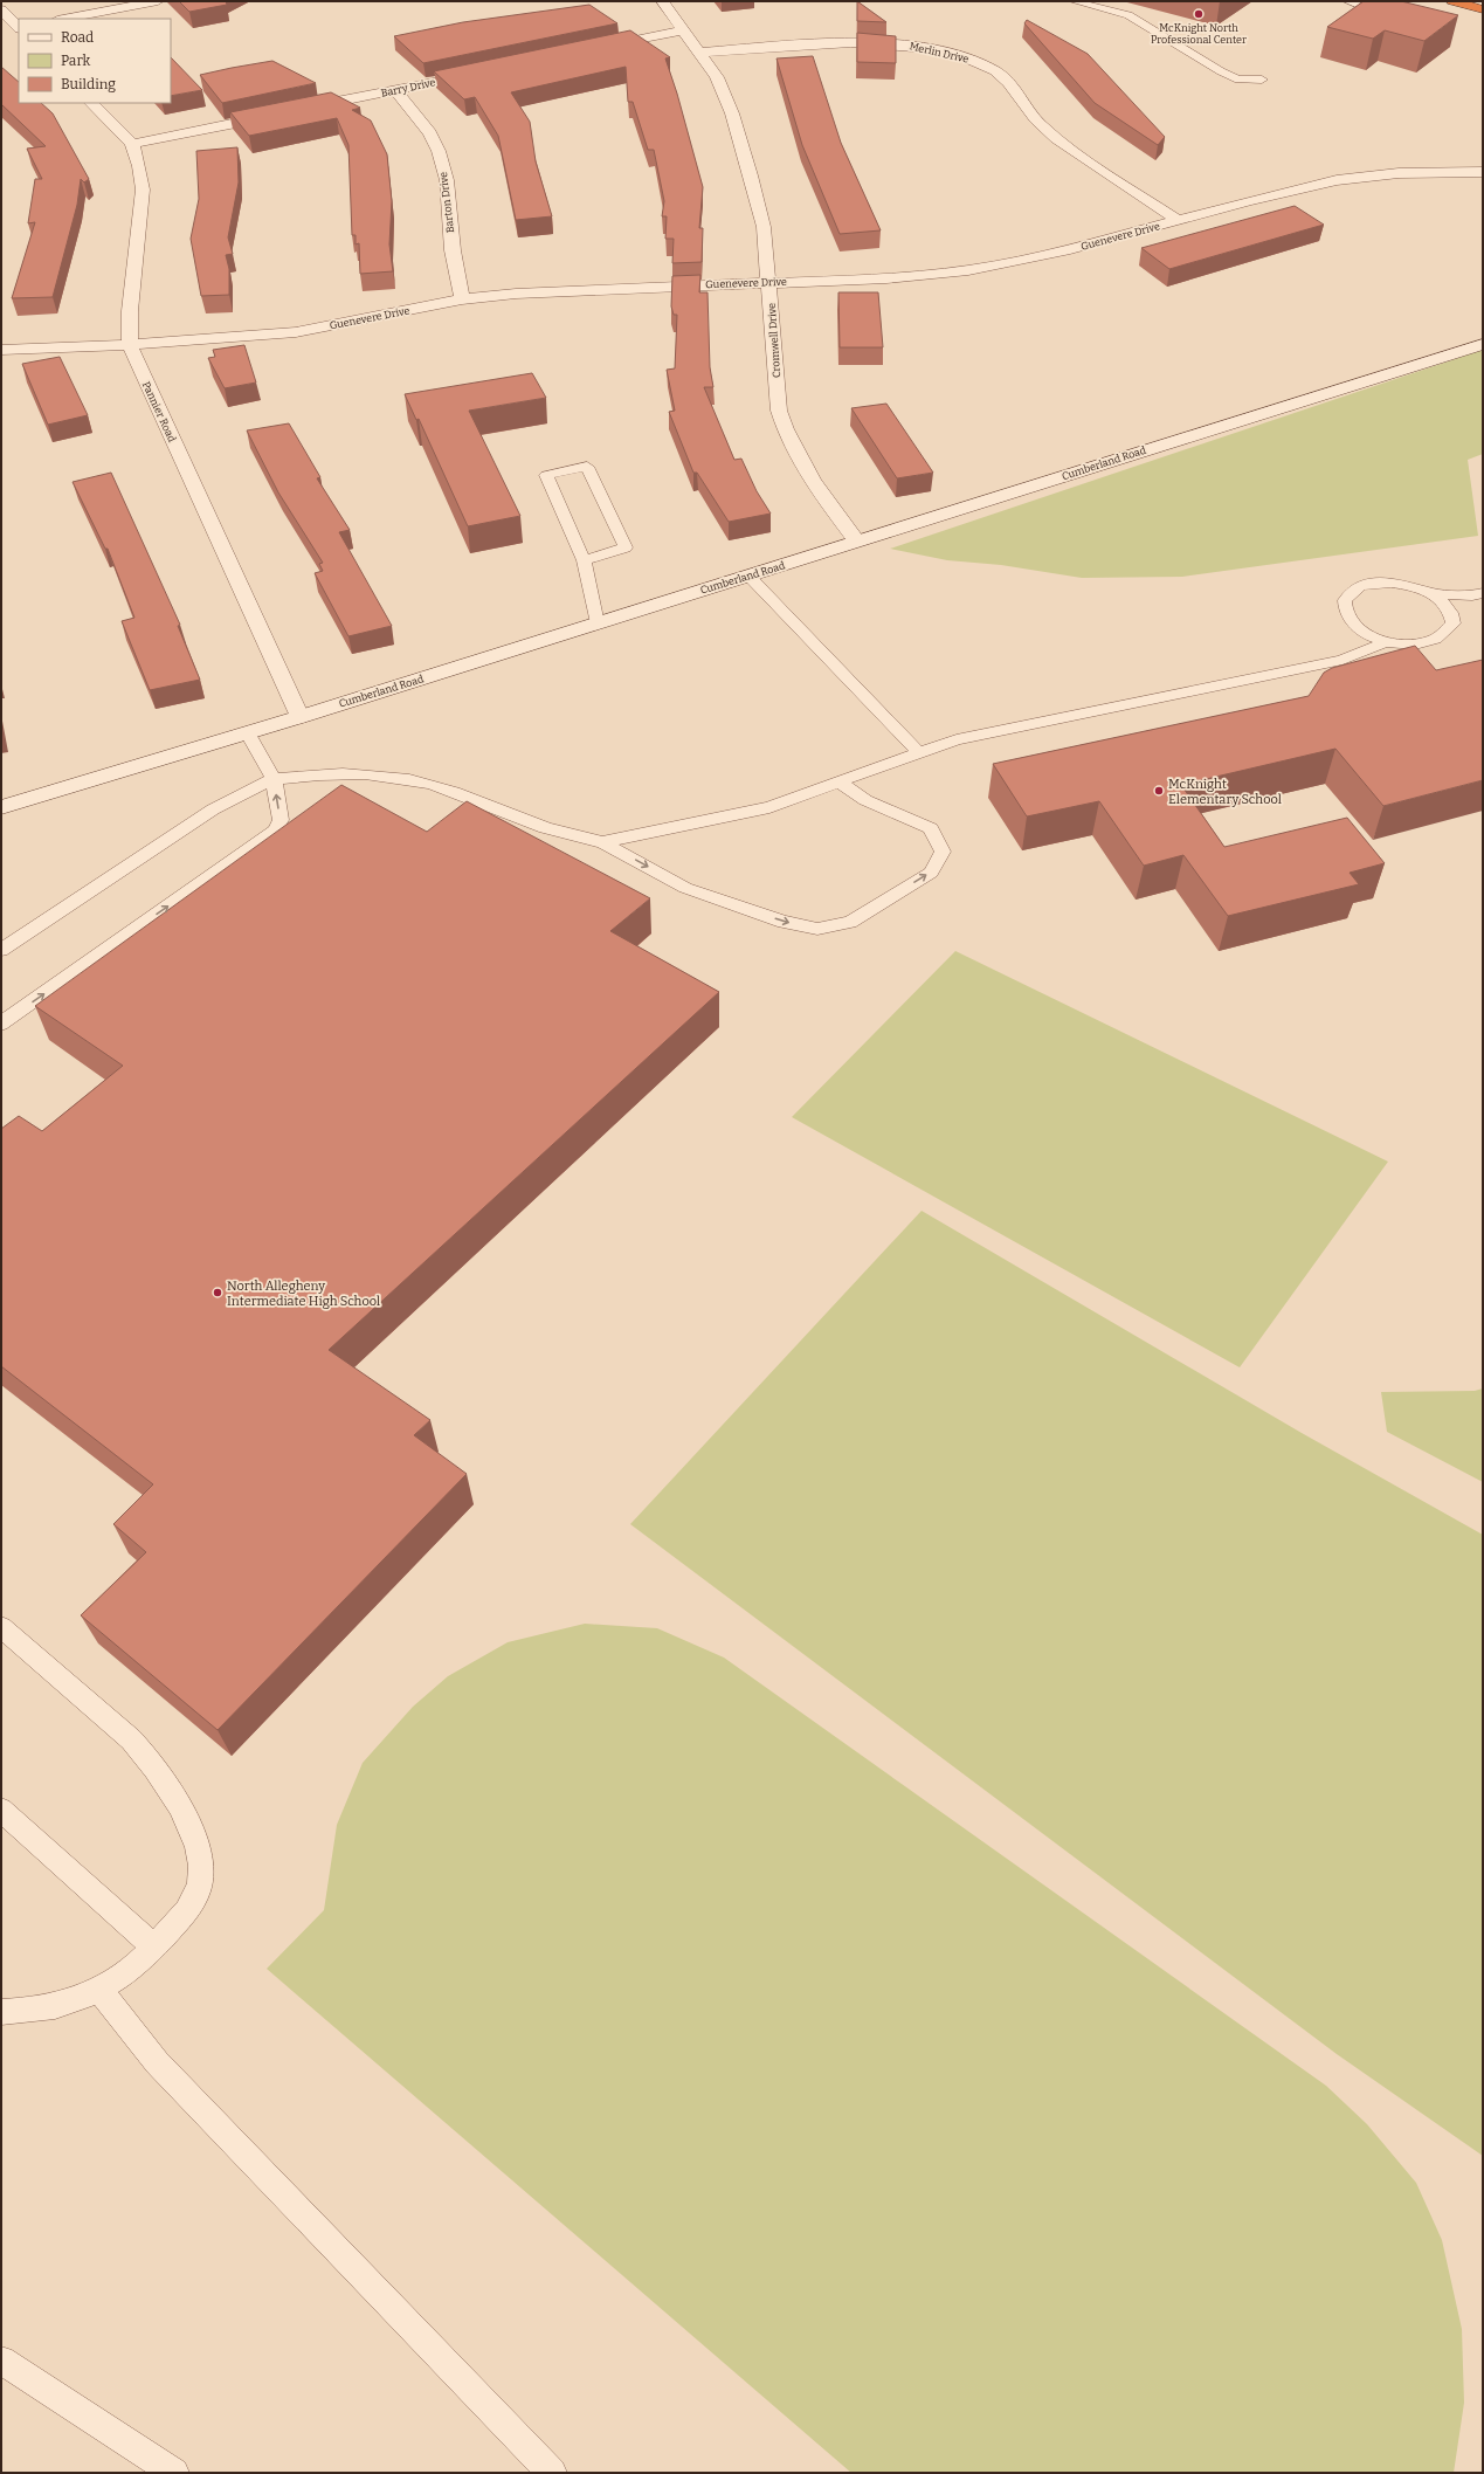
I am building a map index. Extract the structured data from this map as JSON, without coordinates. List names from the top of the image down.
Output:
{
  "streets": {
    "street": [
      "Merlin Drive",
      "Barry Drive",
      "Barton Drive",
      "Guenevere Drive",
      "Cromwell Drive",
      "Pannier Road",
      "Cumberland Road"
    ]
  },
  "crossings": [
    ["Merlin Drive", "Guenevere Drive"],
    ["Merlin Drive", "Cromwell Drive"],
    ["Barry Drive", "Barton Drive"],
    ["Barton Drive", "Guenevere Drive"],
    ["Guenevere Drive", "Cromwell Drive"],
    ["Guenevere Drive", "Pannier Road"],
    ["Cromwell Drive", "Cumberland Road"],
    ["Pannier Road", "Cumberland Road"]
  ],
  "places": ["McKnight North Professional Center", "McKnight Elementary School", "North Allegheny Intermediate High School"],
  "legend": ["Road", "Park", "Building"]
}
